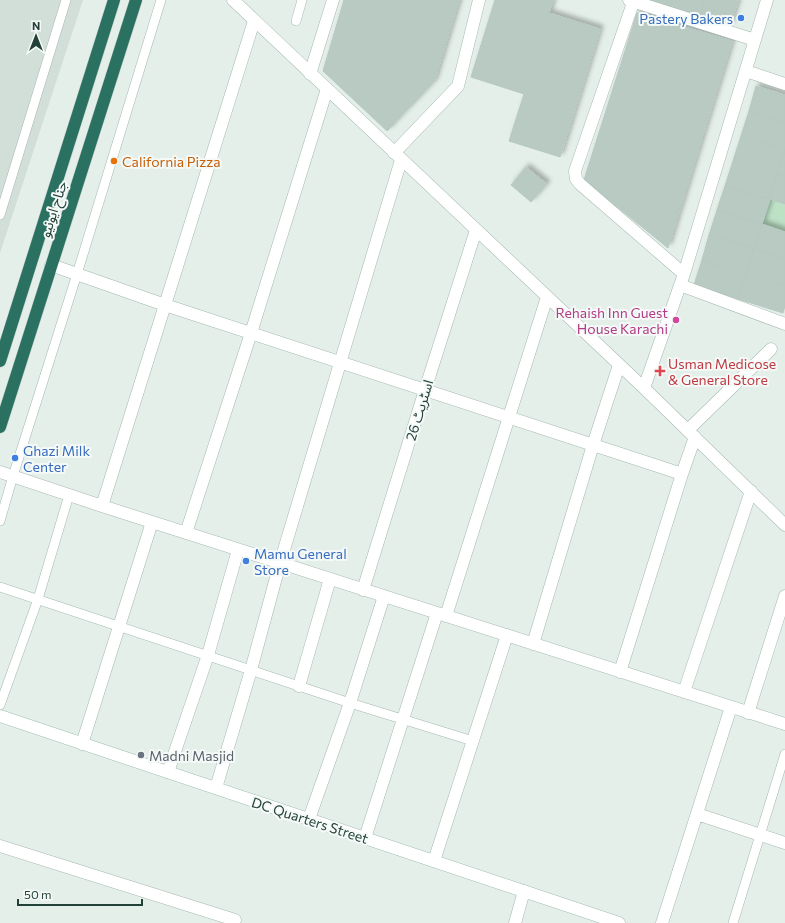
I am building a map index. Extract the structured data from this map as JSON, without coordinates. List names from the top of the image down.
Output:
{
  "streets": {
    "highway": ["جناح ایونیو"],
    "street": ["اسٹریٹ 26", "DC Quarters Street"]
  },
  "places": {
    "other": [
      "Pastery Bakers",
      "California Pizza",
      "Rehaish Inn Guest House Karachi",
      "Ghazi Milk Center",
      "Mamu General Store",
      "Madni Masjid"
    ],
    "health": ["Usman Medicose & General Store"]
  },
  "scale_bar": "50 m",
  "north": "top"
}
